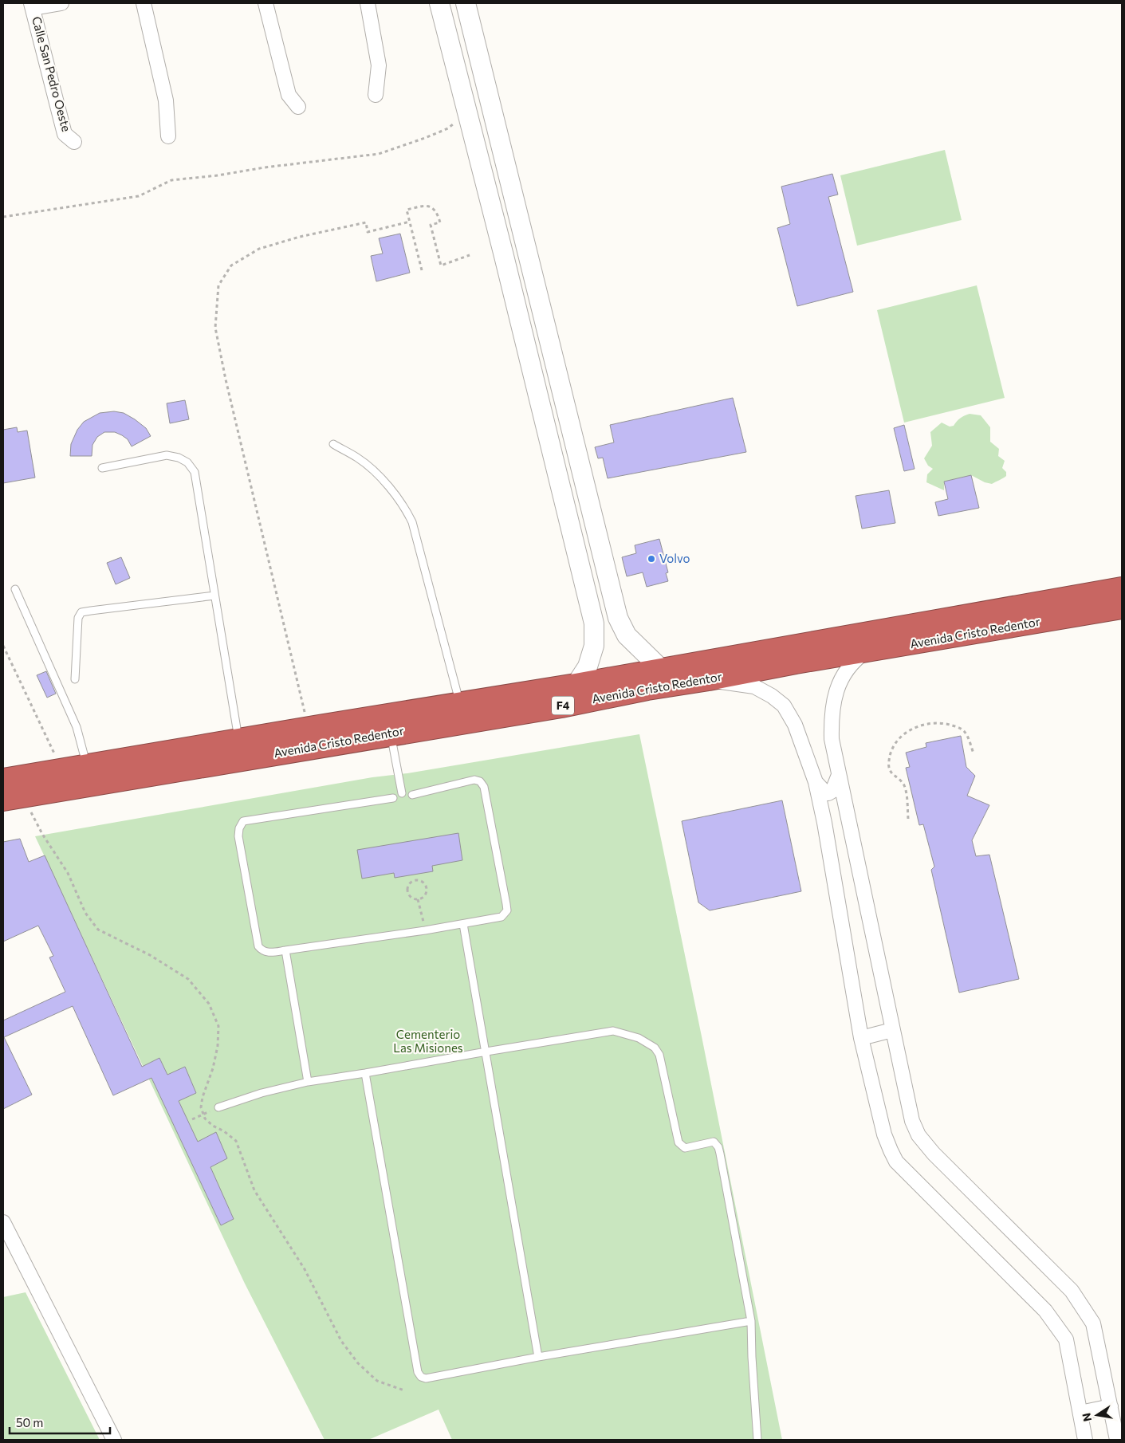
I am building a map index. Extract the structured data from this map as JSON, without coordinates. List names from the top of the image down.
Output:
{
  "streets": {
    "highway": ["Avenida Cristo Redentor", "F4"],
    "street": ["Calle San Pedro Oeste"]
  },
  "parks": ["Cementerio Las Misiones"],
  "places": ["Volvo"],
  "scale_bar": "50 m",
  "north": "left"
}
